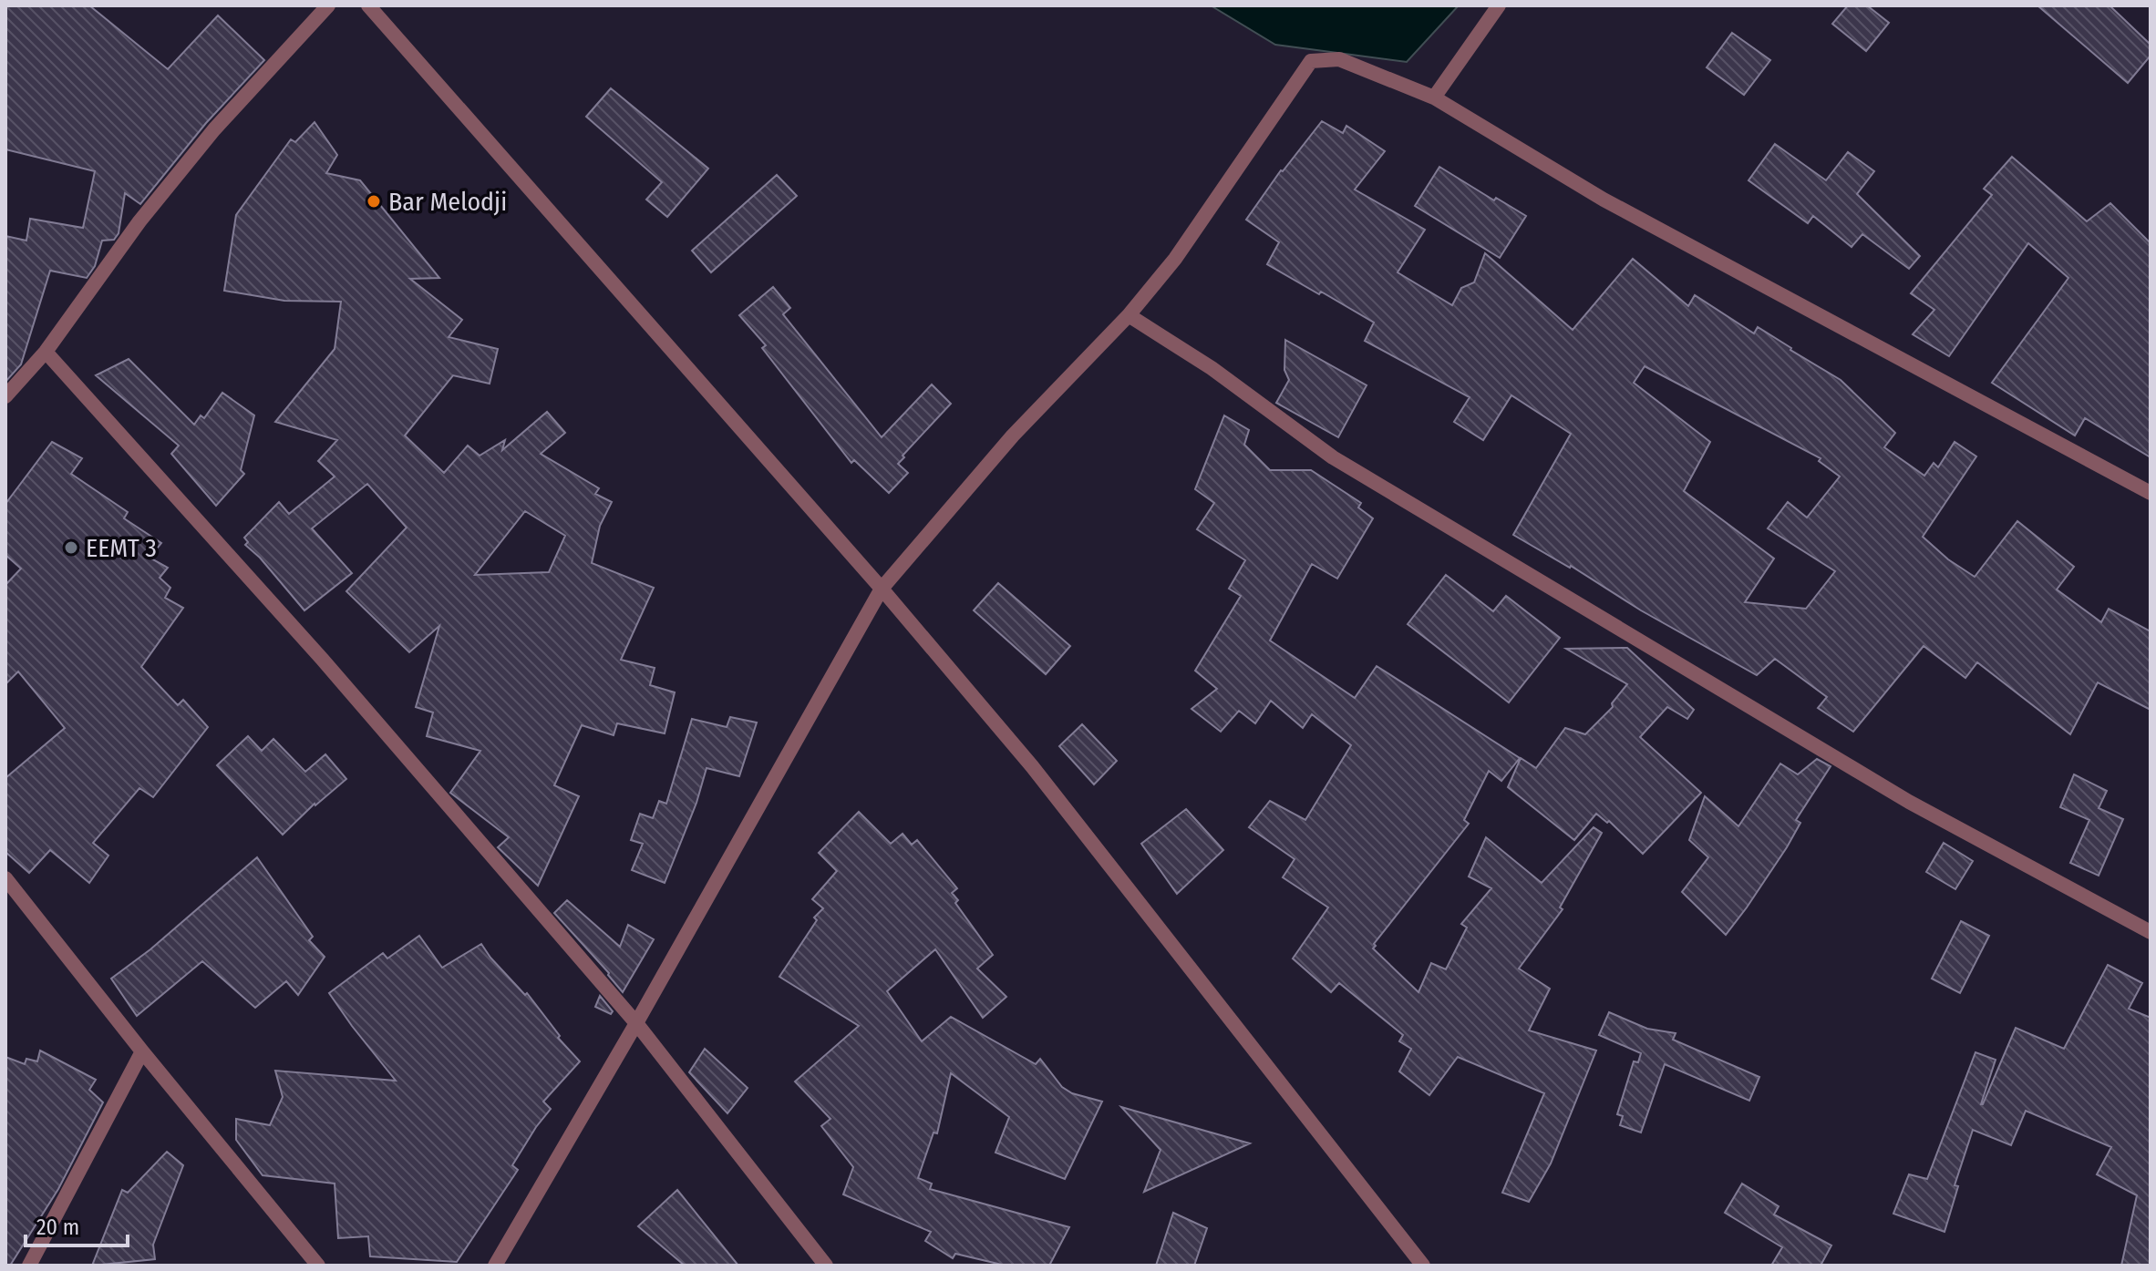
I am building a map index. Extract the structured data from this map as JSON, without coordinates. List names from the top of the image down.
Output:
{
  "places": ["Bar Melodji", "EEMT 3"],
  "scale_bar": "20 m"
}
